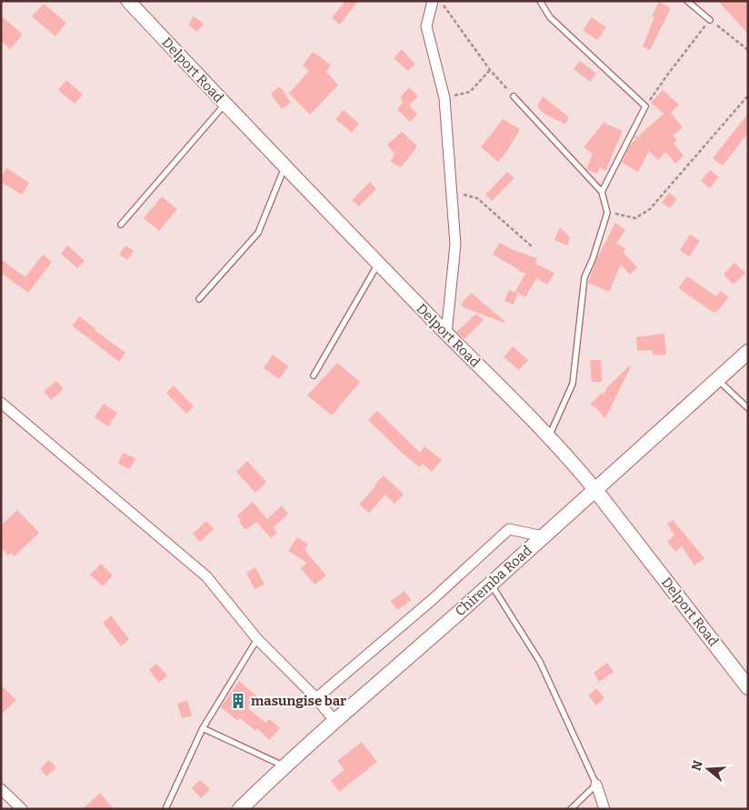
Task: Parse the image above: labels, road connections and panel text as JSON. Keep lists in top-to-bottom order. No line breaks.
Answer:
{"streets":{"main road":["Delport Road","Chiremba Road"]},"crossings":[["Delport Road","Chiremba Road"]],"places":{"building":["masungise bar"]},"north":"left"}
